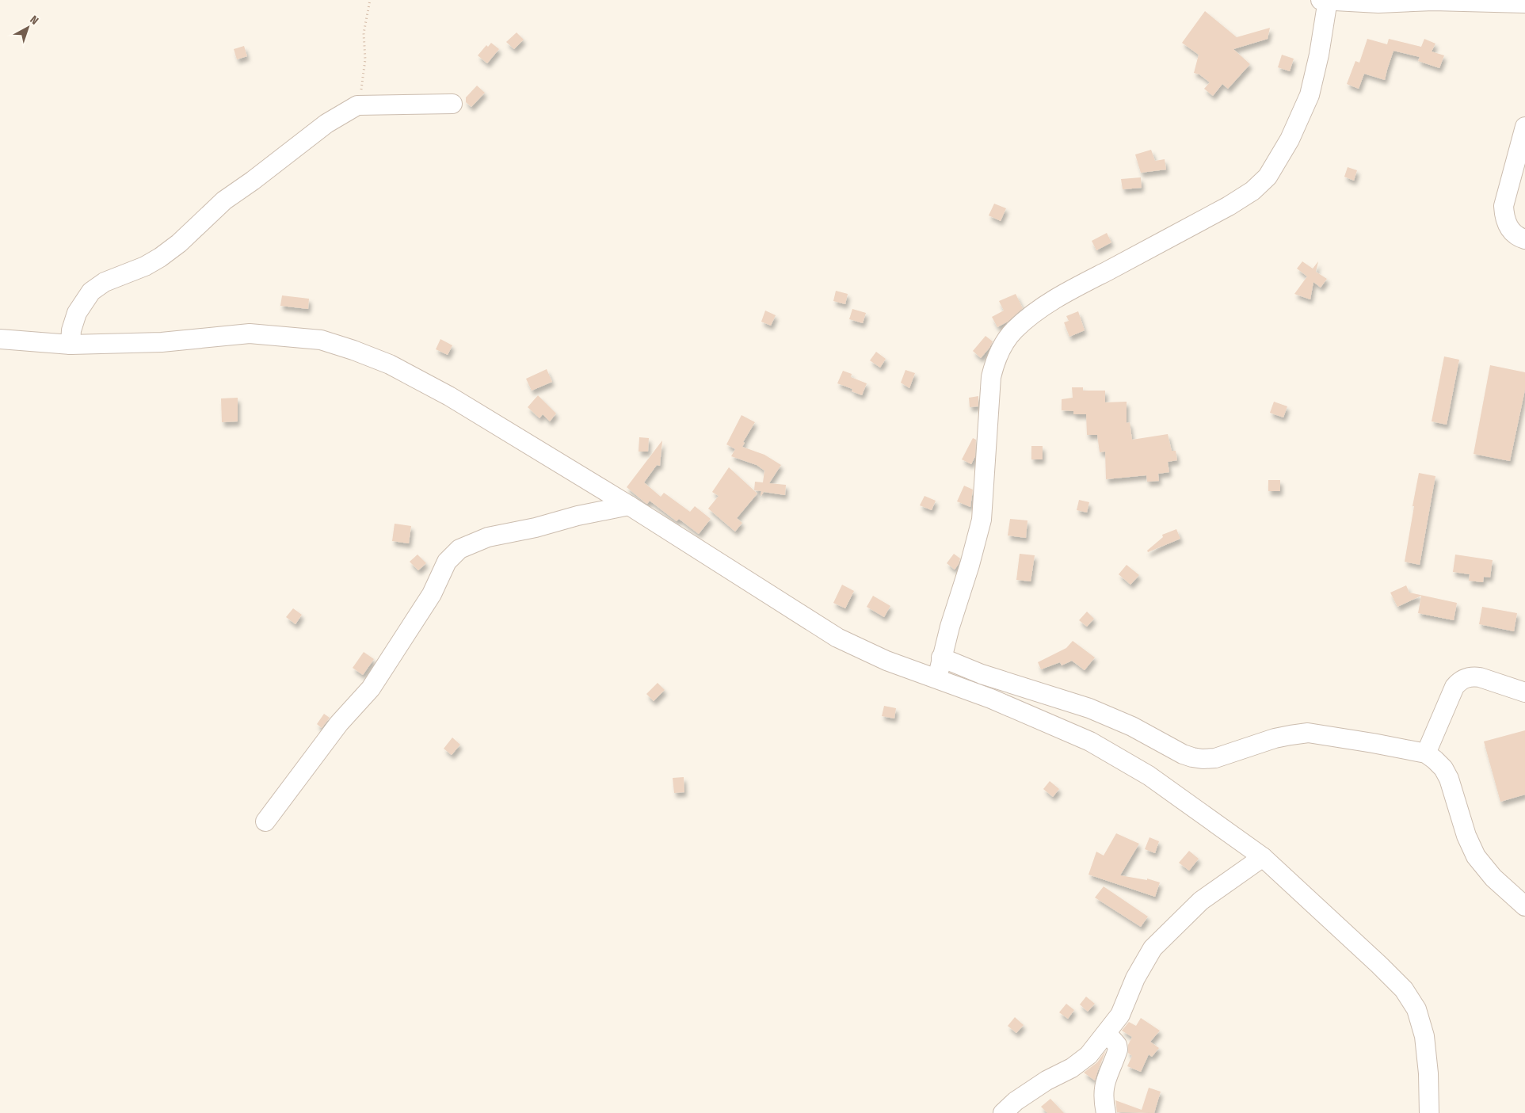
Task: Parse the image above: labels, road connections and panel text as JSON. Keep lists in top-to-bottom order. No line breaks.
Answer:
{"north":"top right"}
